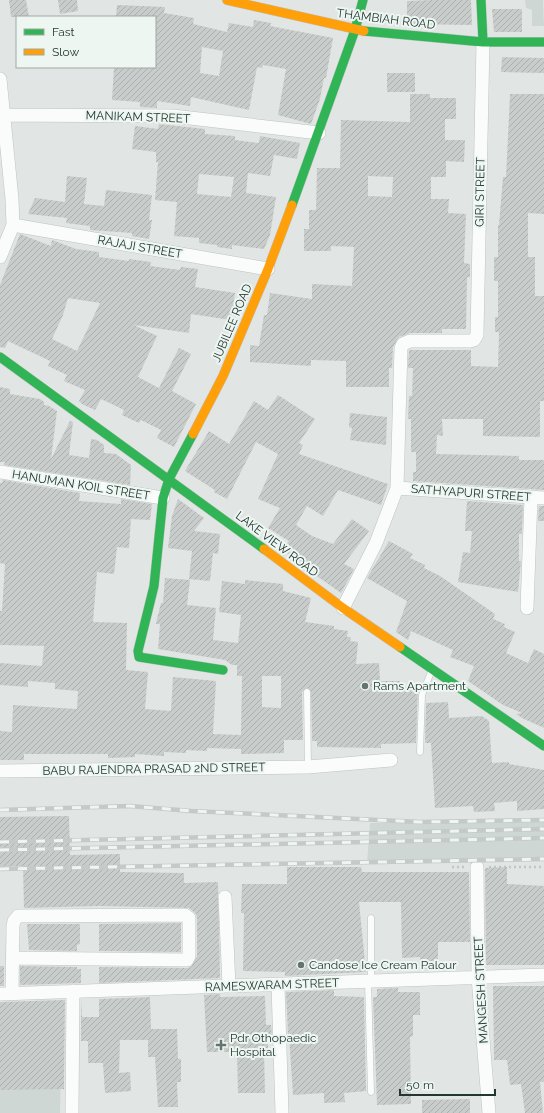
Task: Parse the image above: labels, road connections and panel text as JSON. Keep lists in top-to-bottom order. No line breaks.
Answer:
{"streets":{"street":["THAMBIAH ROAD","MANIKAM STREET","GIRI STREET","RAJAJI STREET","JUBILEE ROAD","HANUMAN KOIL STREET","SATHYAPURI STREET","LAKE VIEW ROAD","BABU RAJENDRA PRASAD 2ND STREET","RAMESWARAM STREET","MANGESH STREET"]},"crossings":[["THAMBIAH ROAD","GIRI STREET"],["THAMBIAH ROAD","JUBILEE ROAD"],["MANIKAM STREET","JUBILEE ROAD"],["GIRI STREET","SATHYAPURI STREET"],["RAJAJI STREET","JUBILEE ROAD"],["JUBILEE ROAD","HANUMAN KOIL STREET"],["JUBILEE ROAD","LAKE VIEW ROAD"],["RAMESWARAM STREET","MANGESH STREET"]],"places":{"other":["Rams Apartment","Candose Ice Cream Palour"],"health":["Pdr Othopaedic Hospital"]},"legend":["Fast","Slow"],"scale_bar":"50 m"}
